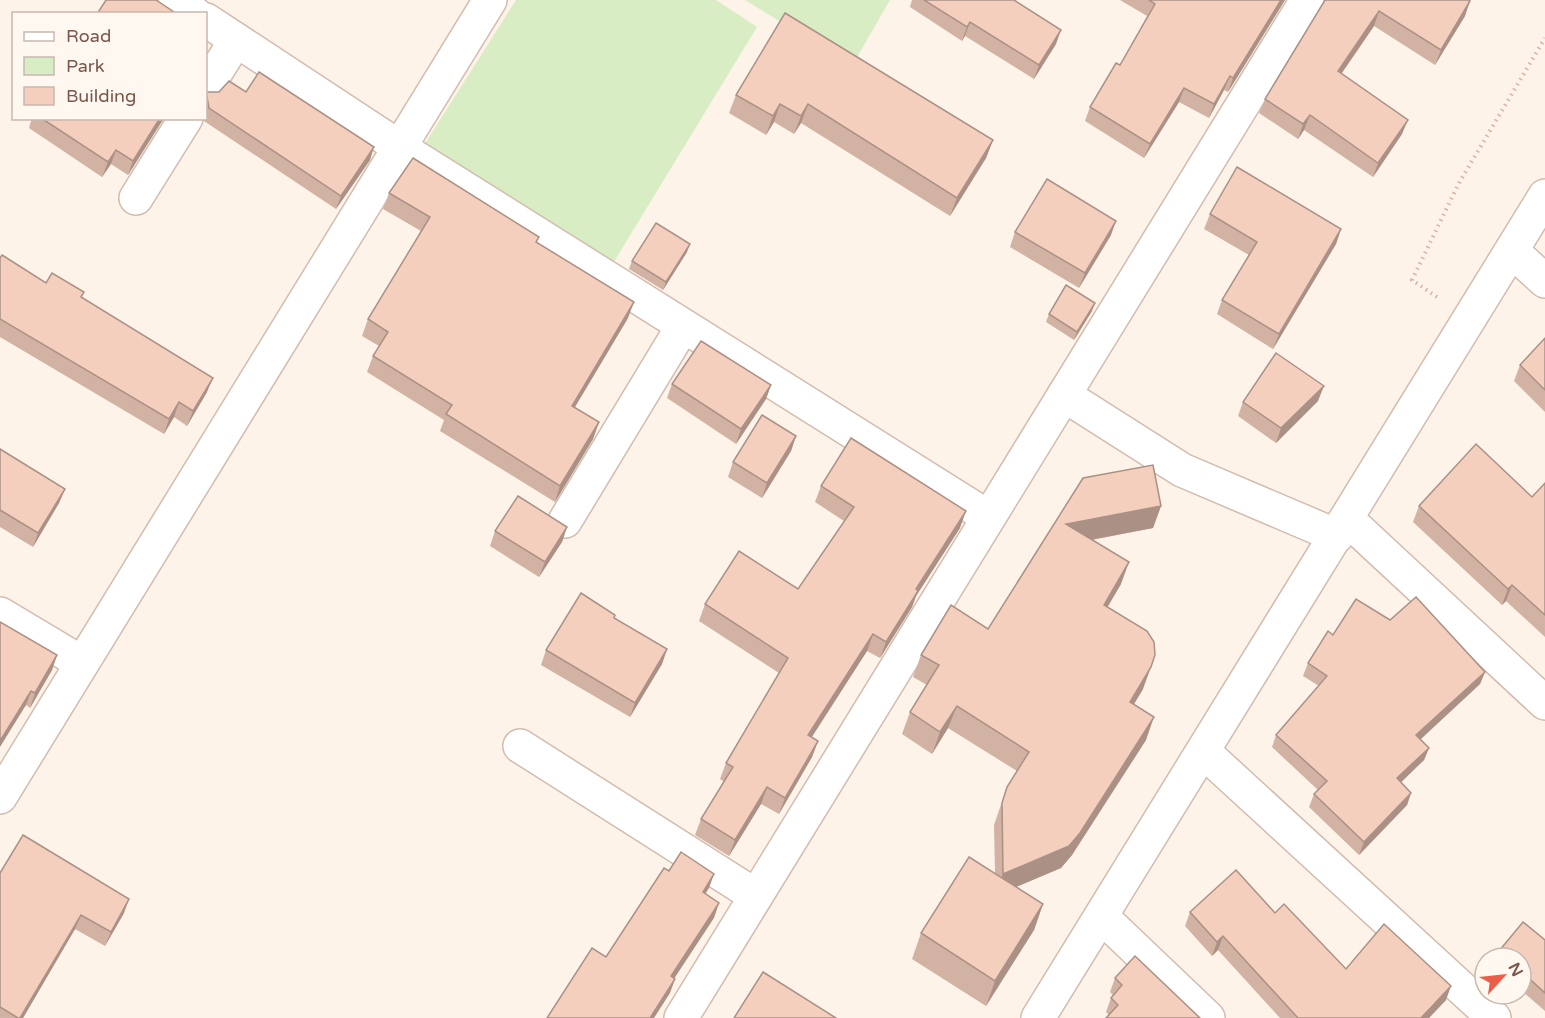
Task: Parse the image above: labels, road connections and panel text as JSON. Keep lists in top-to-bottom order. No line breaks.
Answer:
{"legend":["Road","Park","Building"],"north":"top right"}
